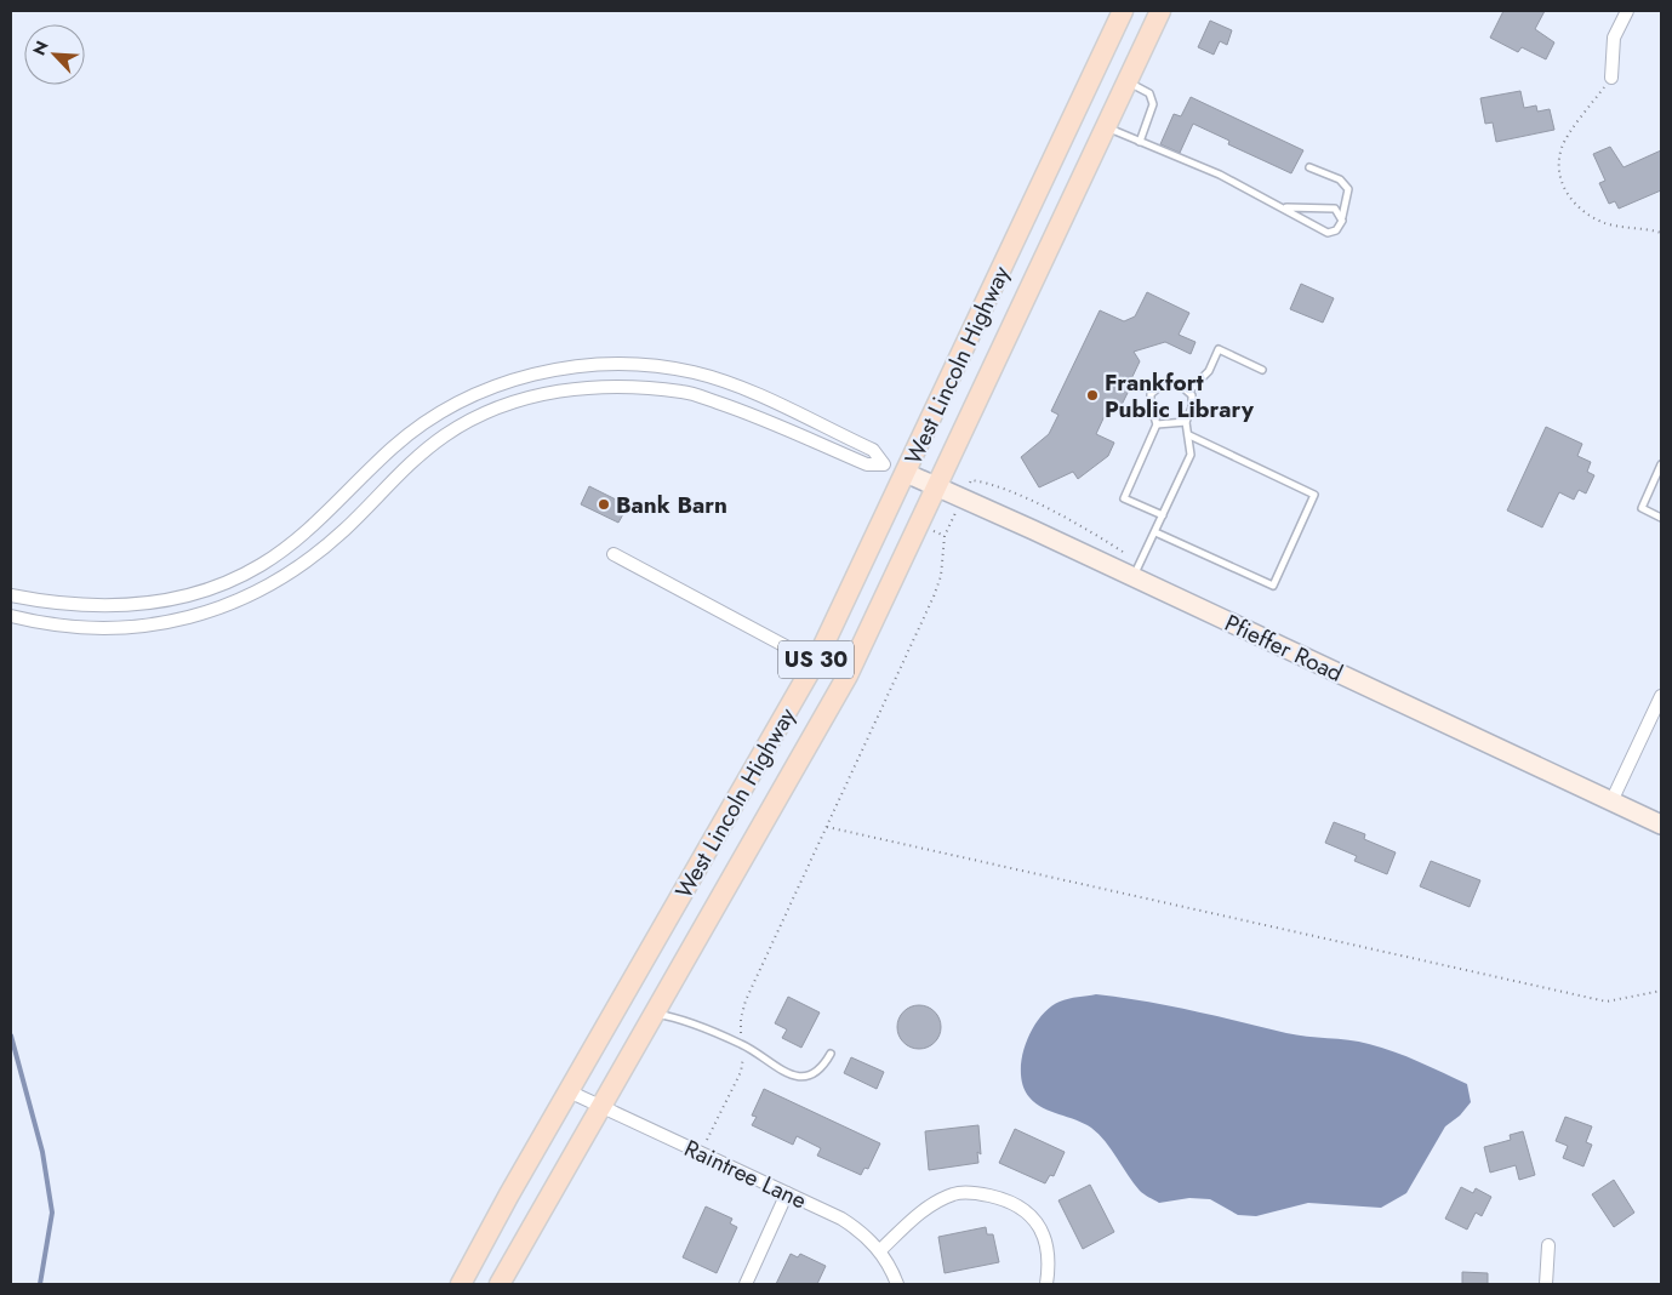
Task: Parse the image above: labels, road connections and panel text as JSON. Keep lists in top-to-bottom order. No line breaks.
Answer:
{"streets":{"main road":["West Lincoln Highway","US 30"],"street":["Pfieffer Road","Raintree Lane"]},"crossings":[["West Lincoln Highway","Pfieffer Road"],["West Lincoln Highway","Raintree Lane"]],"places":["Frankfort Public Library","Bank Barn"],"north":"top left"}
